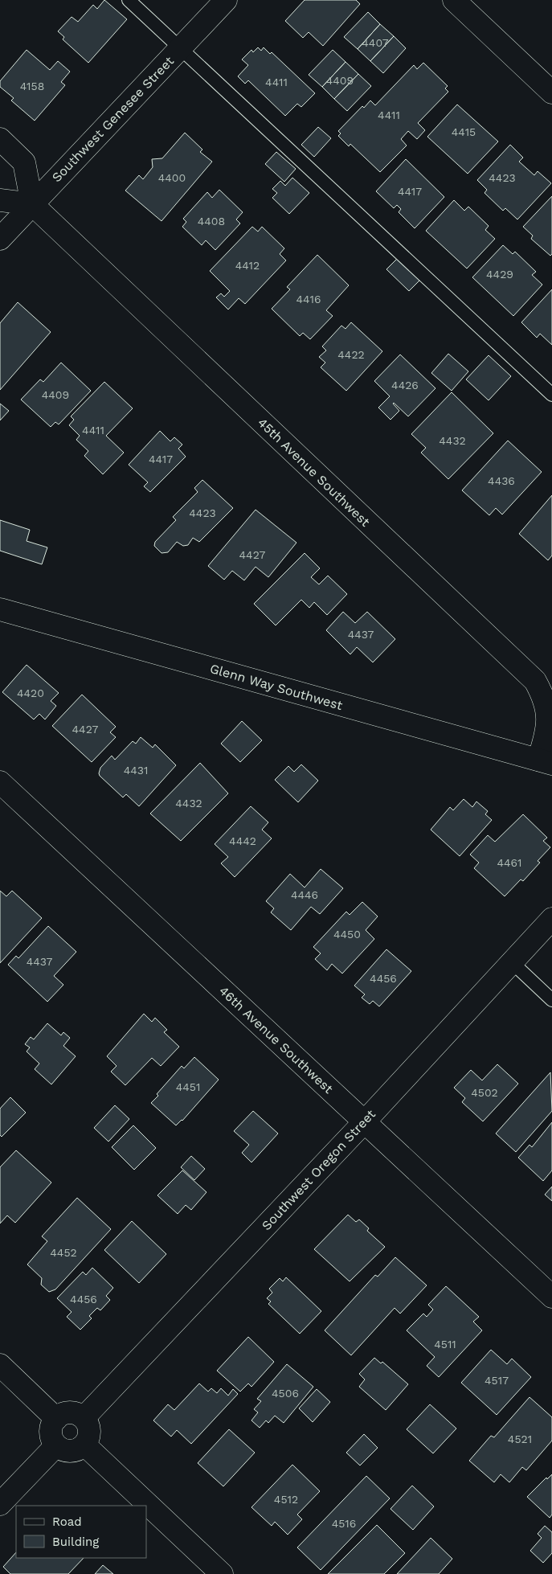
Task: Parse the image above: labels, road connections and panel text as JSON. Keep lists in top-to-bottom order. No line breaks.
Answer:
{"streets":{"street":["Southwest Genesee Street","45th Avenue Southwest","Glenn Way Southwest","46th Avenue Southwest","Southwest Oregon Street"]},"crossings":[["Southwest Genesee Street","45th Avenue Southwest"],["45th Avenue Southwest","Glenn Way Southwest"],["46th Avenue Southwest","Southwest Oregon Street"]],"house_numbers":["4407","4409","4411","4158","4411","4415","4400","4423","4417","4408","4412","4429","4416","4422","4426","4409","4411","4432","4417","4436","4423","4427","4437","4420","4427","4431","4432","4442","4461","4446","4450","4437","4456","4451","4502","4452","4456","4511","4517","4506","4521","4512","4516"],"legend":["Road","Building"]}
